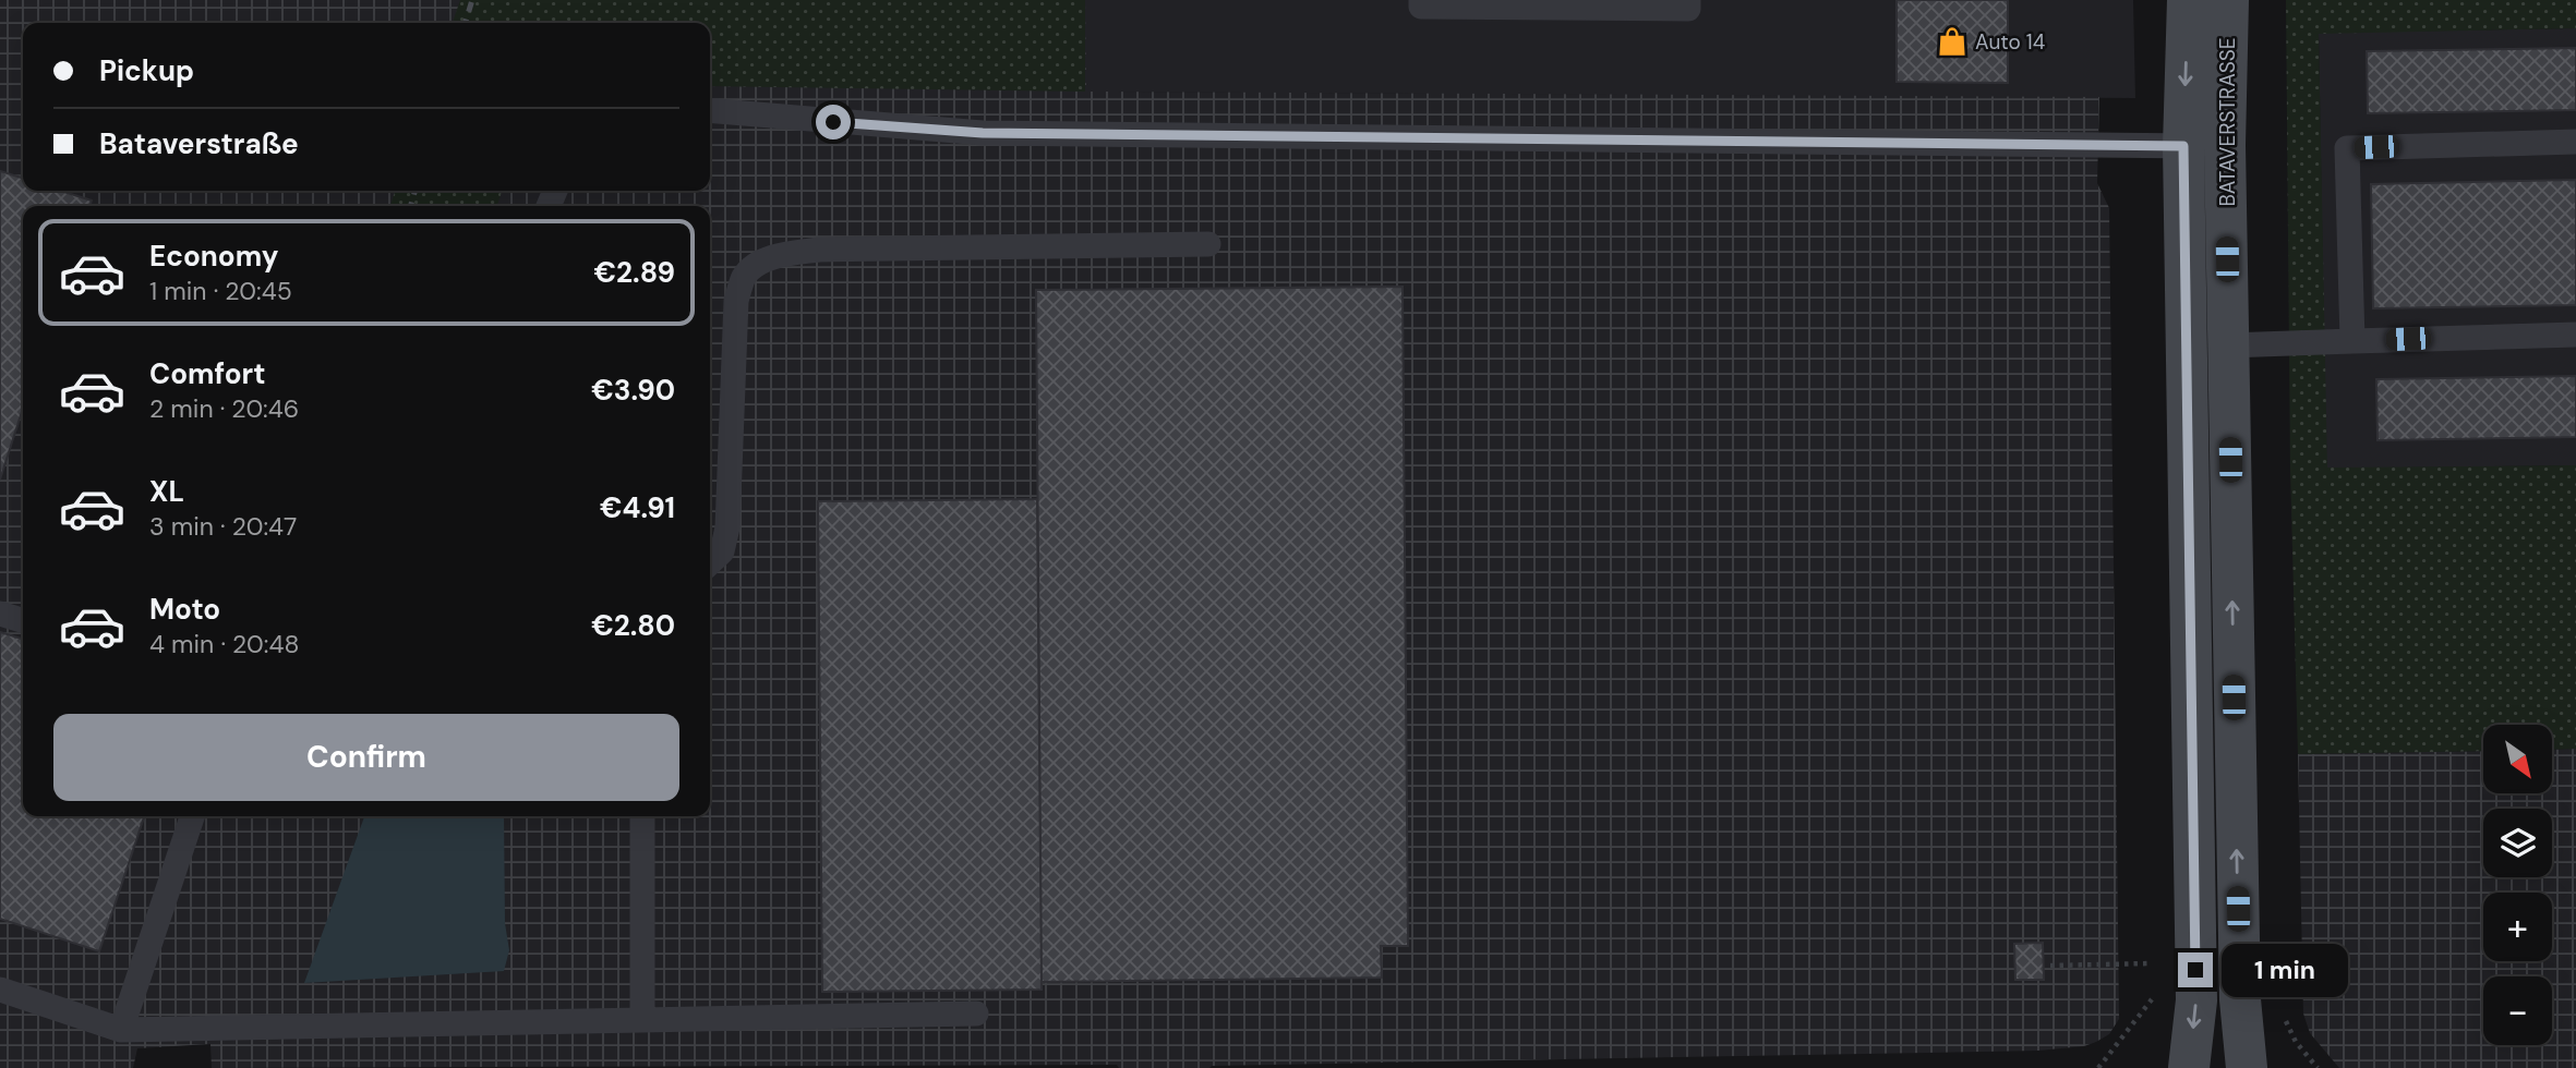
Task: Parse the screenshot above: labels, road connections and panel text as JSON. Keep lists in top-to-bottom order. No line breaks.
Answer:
{"streets":{"street":["BATAVERSTRASSE"]},"places":{"shop":["Auto 14"]},"north":"bottom right","page":{"banner":["Pickup","Bataverstraße"],"list":[{"name":"Economy","note":"1 min · 20:45","value":"€2.89"},{"name":"Comfort","note":"2 min · 20:46","value":"€3.90"},{"name":"XL","note":"3 min · 20:47","value":"€4.91"},{"name":"Moto","note":"4 min · 20:48","value":"€2.80"}],"buttons":"Confirm","map_buttons":["+","−"],"bubble":"1 min"}}
